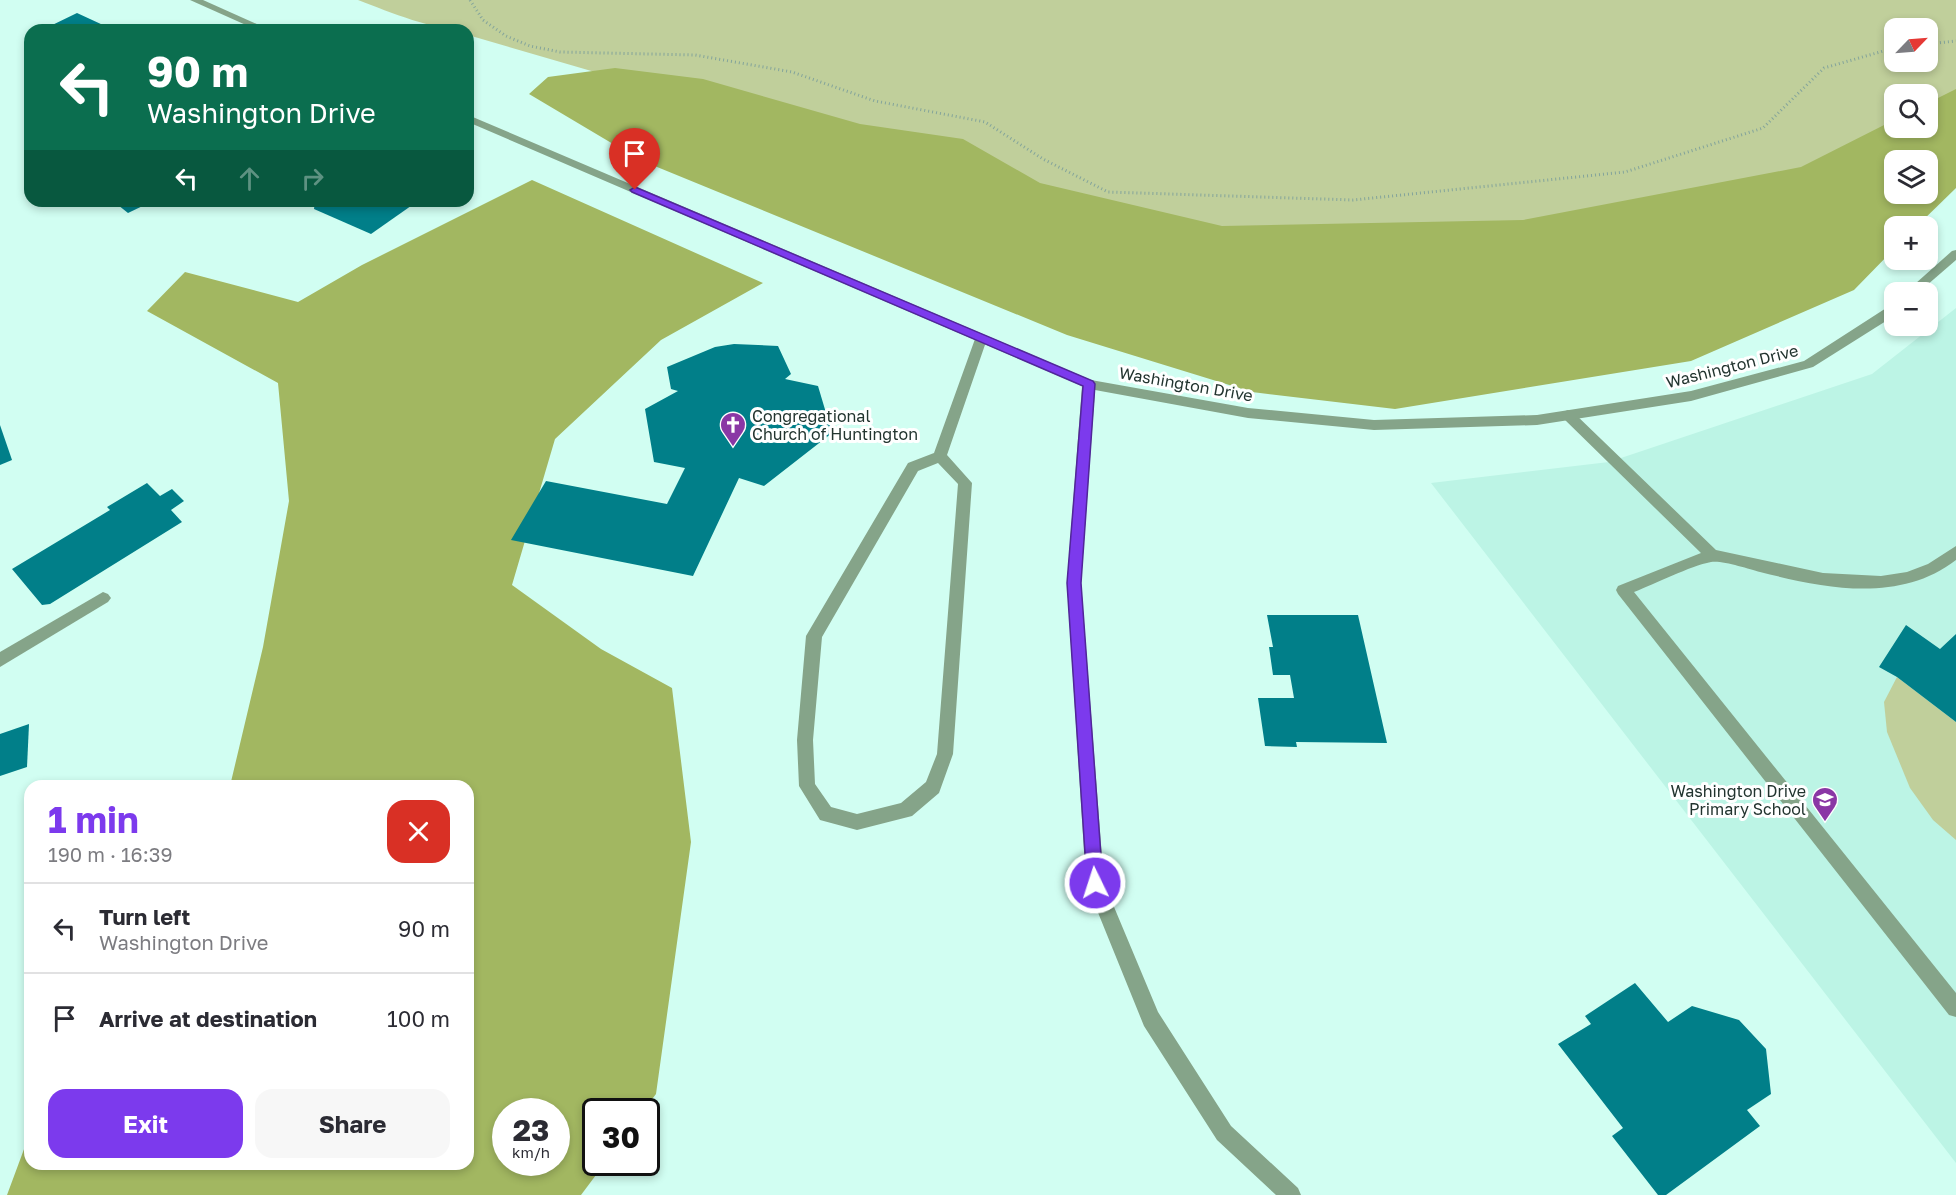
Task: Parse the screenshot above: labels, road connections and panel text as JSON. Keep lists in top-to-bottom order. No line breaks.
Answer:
{"streets":{"street":["Washington Drive"]},"places":{"church":["Congregational Church of Huntington"],"school or university":["Washington Drive Primary School"]},"north":"top right","page":{"map_buttons":["+","−"],"turn":["90 m","Washington Drive"],"heading":["1 min","190 m · 16:39"],"list":[{"name":"Turn left","note":"Washington Drive","value":"90 m"},{"name":"Arrive at destination","value":"100 m"}],"buttons":["Exit","Share"],"speed":"23 km/h","limit":"30"}}
